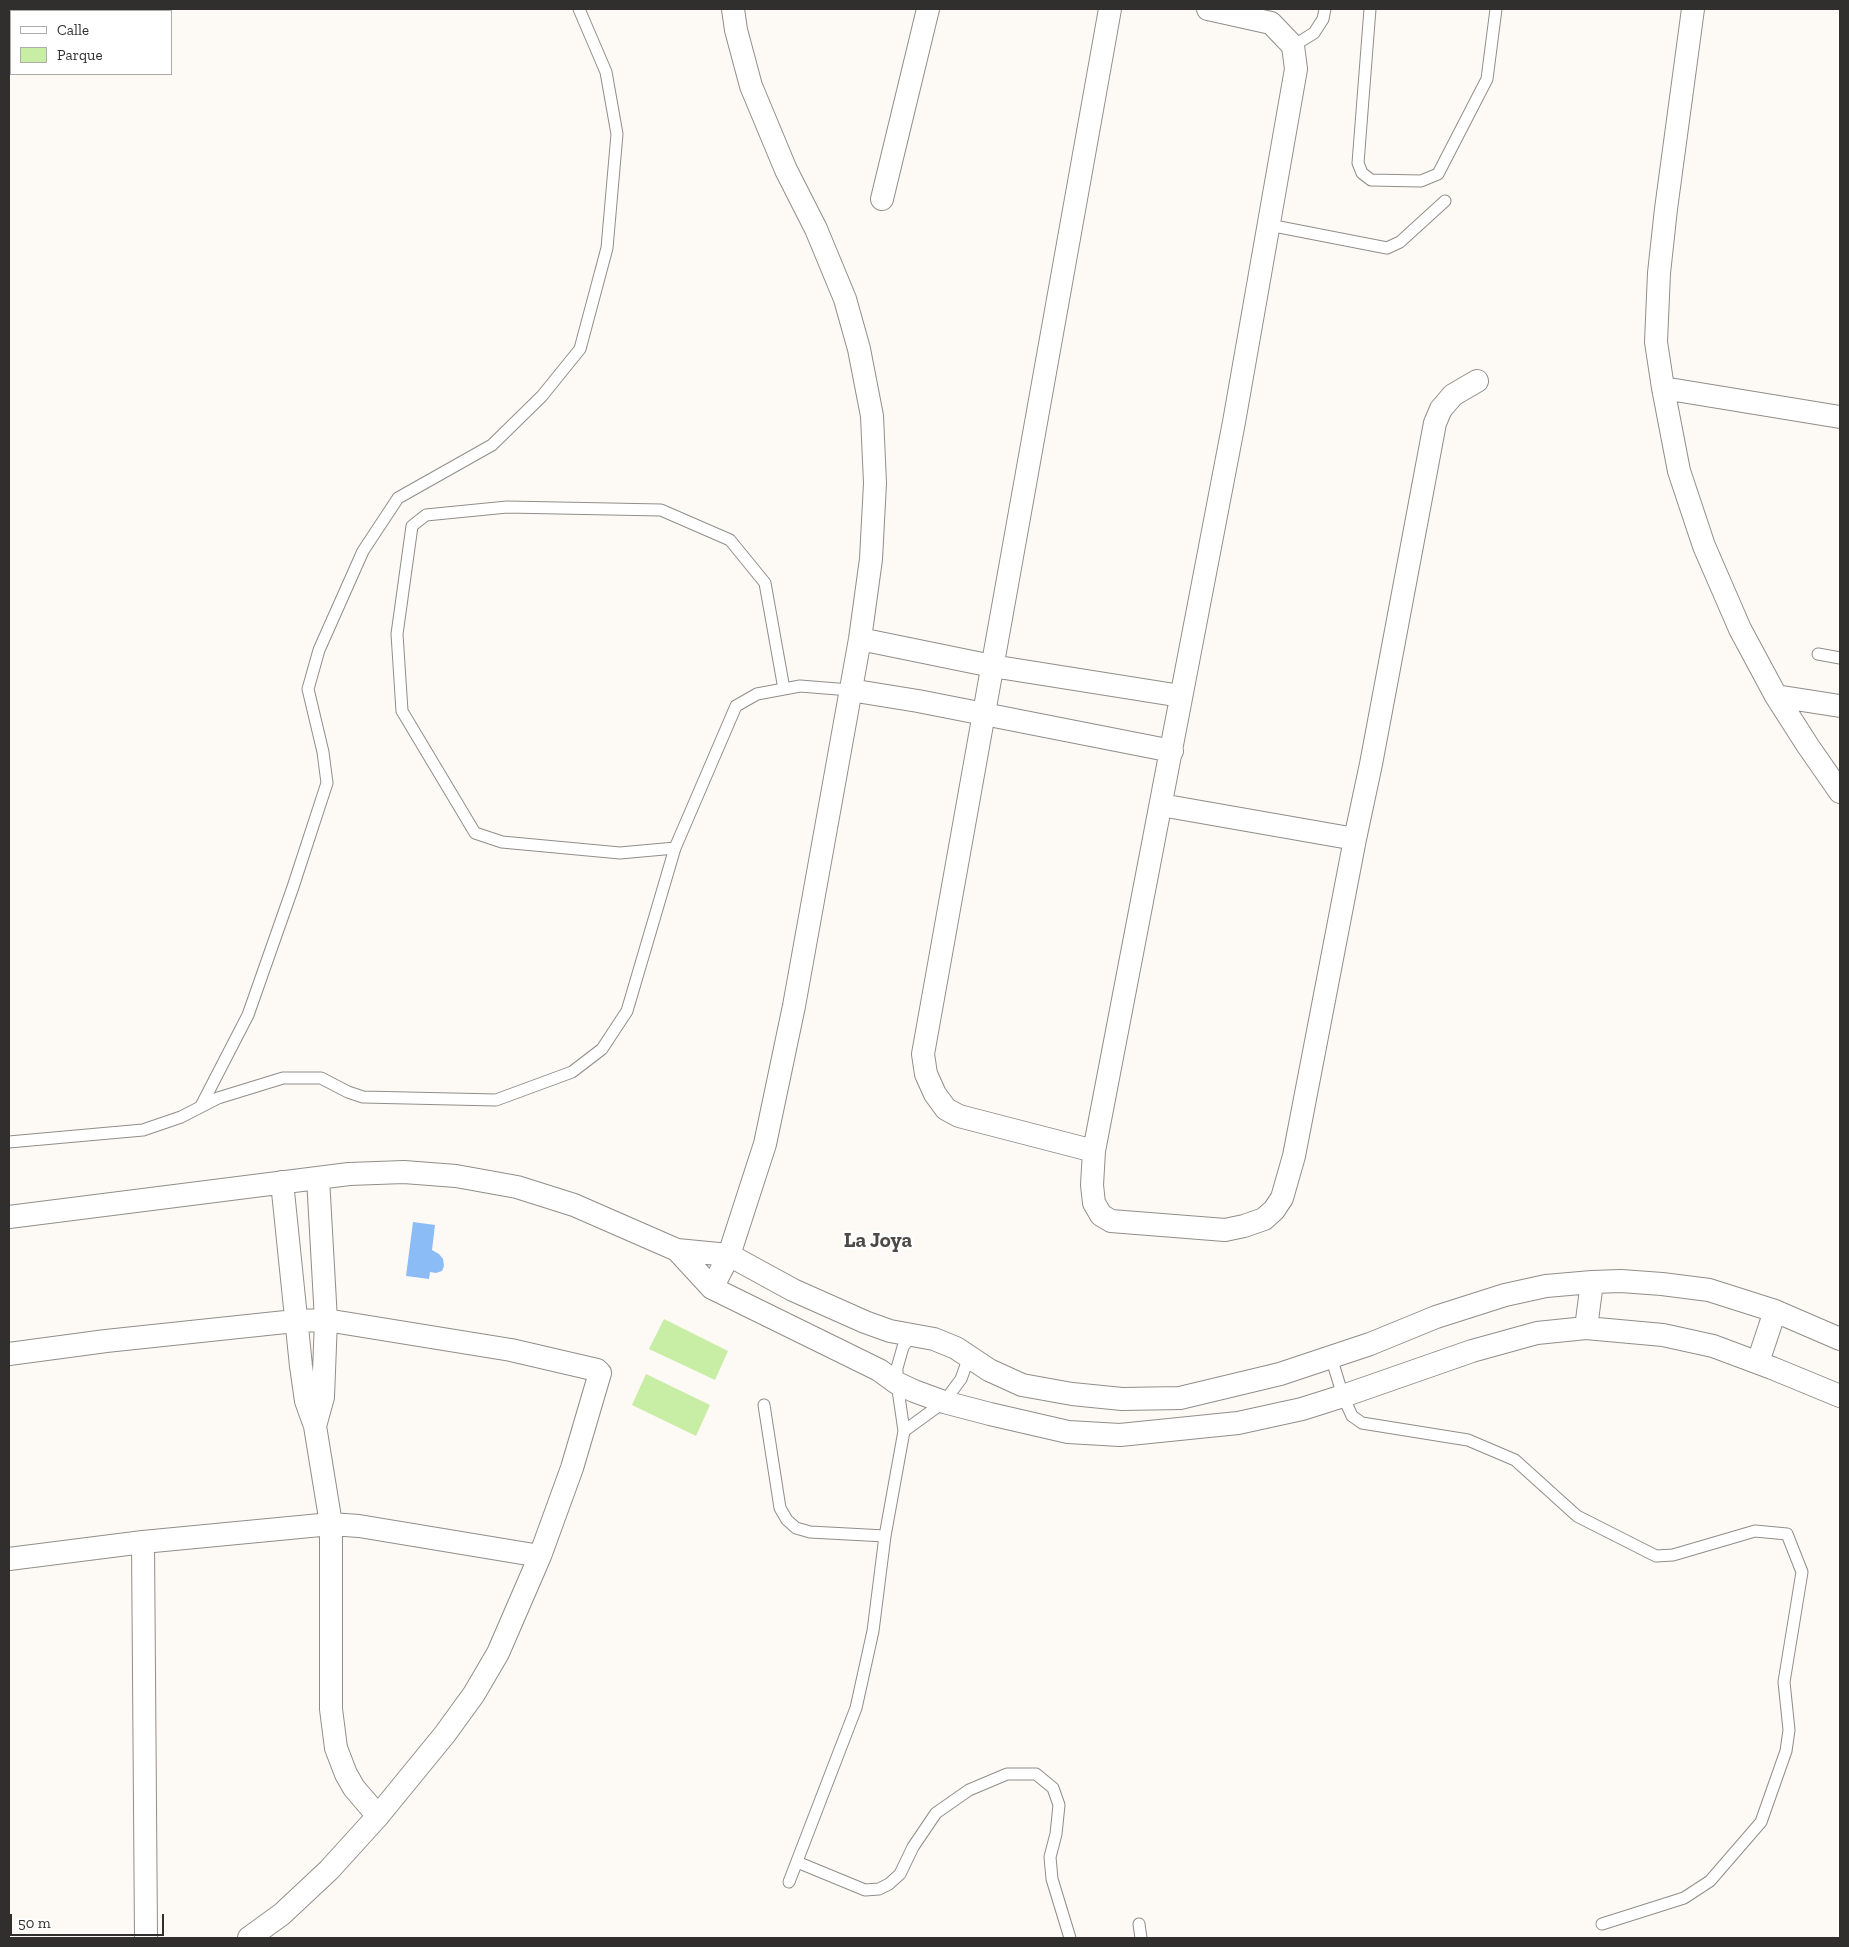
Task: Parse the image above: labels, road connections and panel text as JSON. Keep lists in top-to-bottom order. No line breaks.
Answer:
{"districts":["La Joya"],"legend":["Calle","Parque"],"scale_bar":"50 m"}
